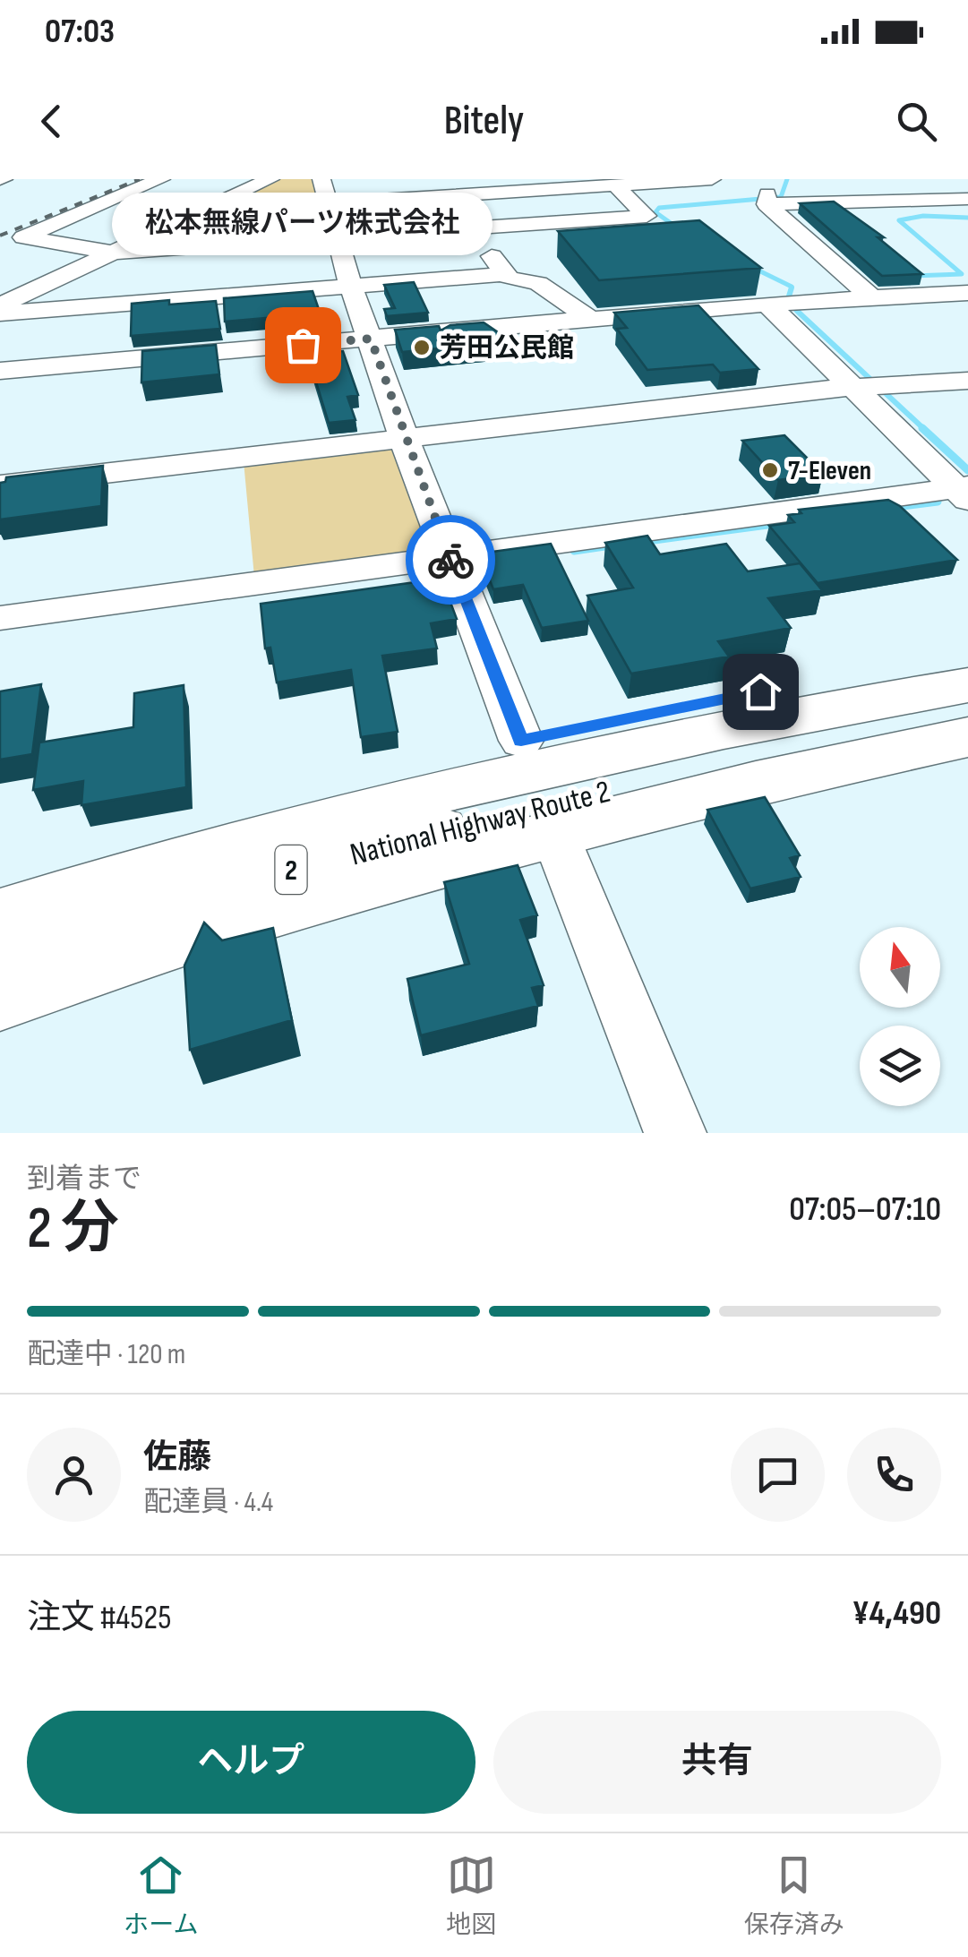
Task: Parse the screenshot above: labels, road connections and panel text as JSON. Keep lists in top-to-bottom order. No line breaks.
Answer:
{"streets":{"highway":["National Highway Route 2","2"]},"places":["松本無線パーツ株式会社","芳田公民館","7-Eleven"],"north":"top","page":{"status":"07:03","header":"Bitely","bubble":"松本無線パーツ株式会社","heading":["2 分","到着まで","07:05–07:10"],"panel":["佐藤","配達員 · 4.4","注文 #4525","¥4,490"],"bar":"配達中 · 120 m","buttons":["ヘルプ","共有"],"tabs":["ホーム","地図","保存済み"]}}
